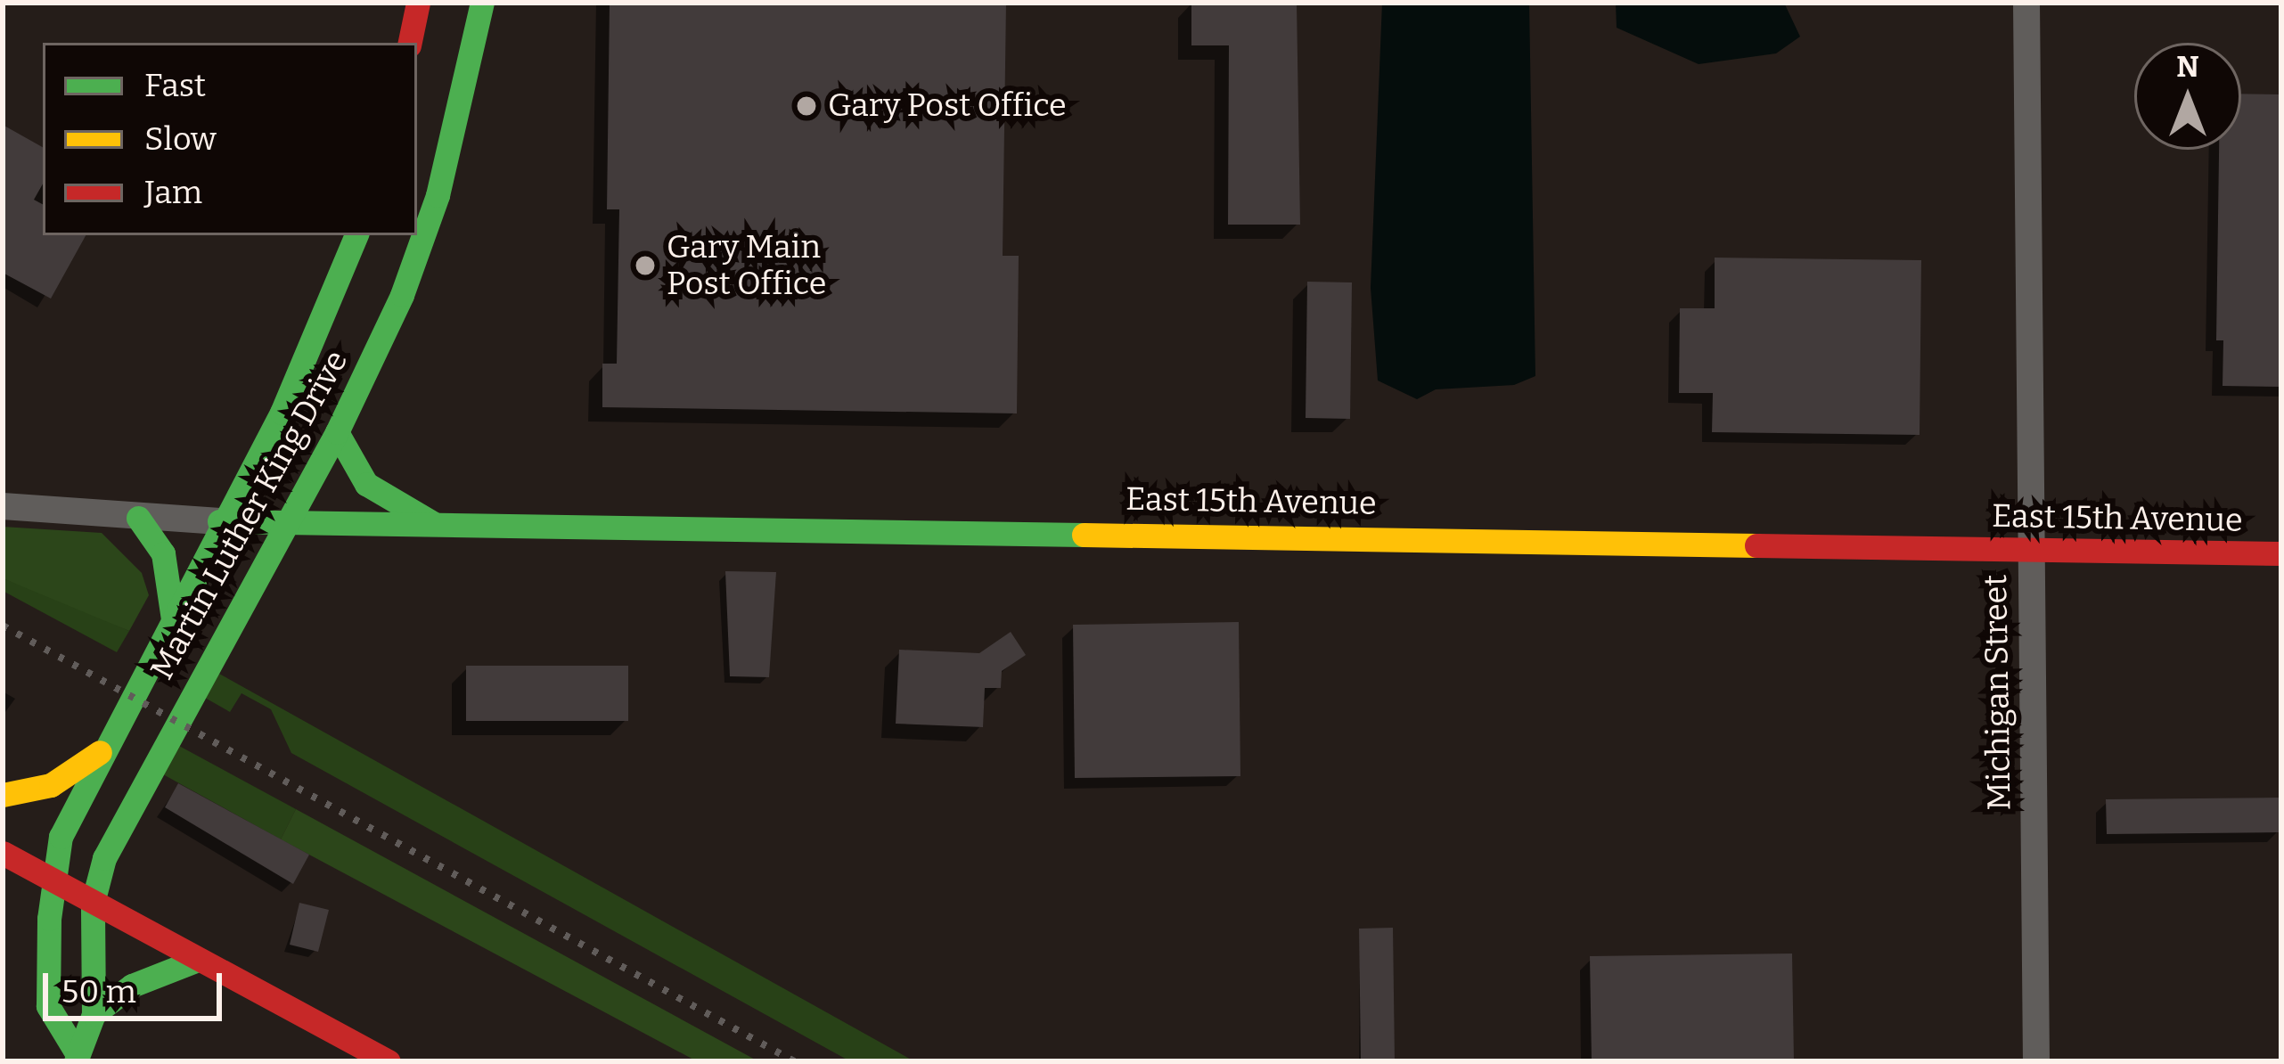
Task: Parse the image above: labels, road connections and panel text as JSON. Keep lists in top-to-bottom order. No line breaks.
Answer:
{"streets":{"main road":["East 15th Avenue","Martin Luther King Drive"],"street":["Michigan Street"]},"crossings":[["East 15th Avenue","Martin Luther King Drive"],["East 15th Avenue","Michigan Street"]],"places":["Gary Post Office","Gary Main Post Office"],"legend":["Fast","Slow","Jam"],"scale_bar":"50 m","north":"top"}
